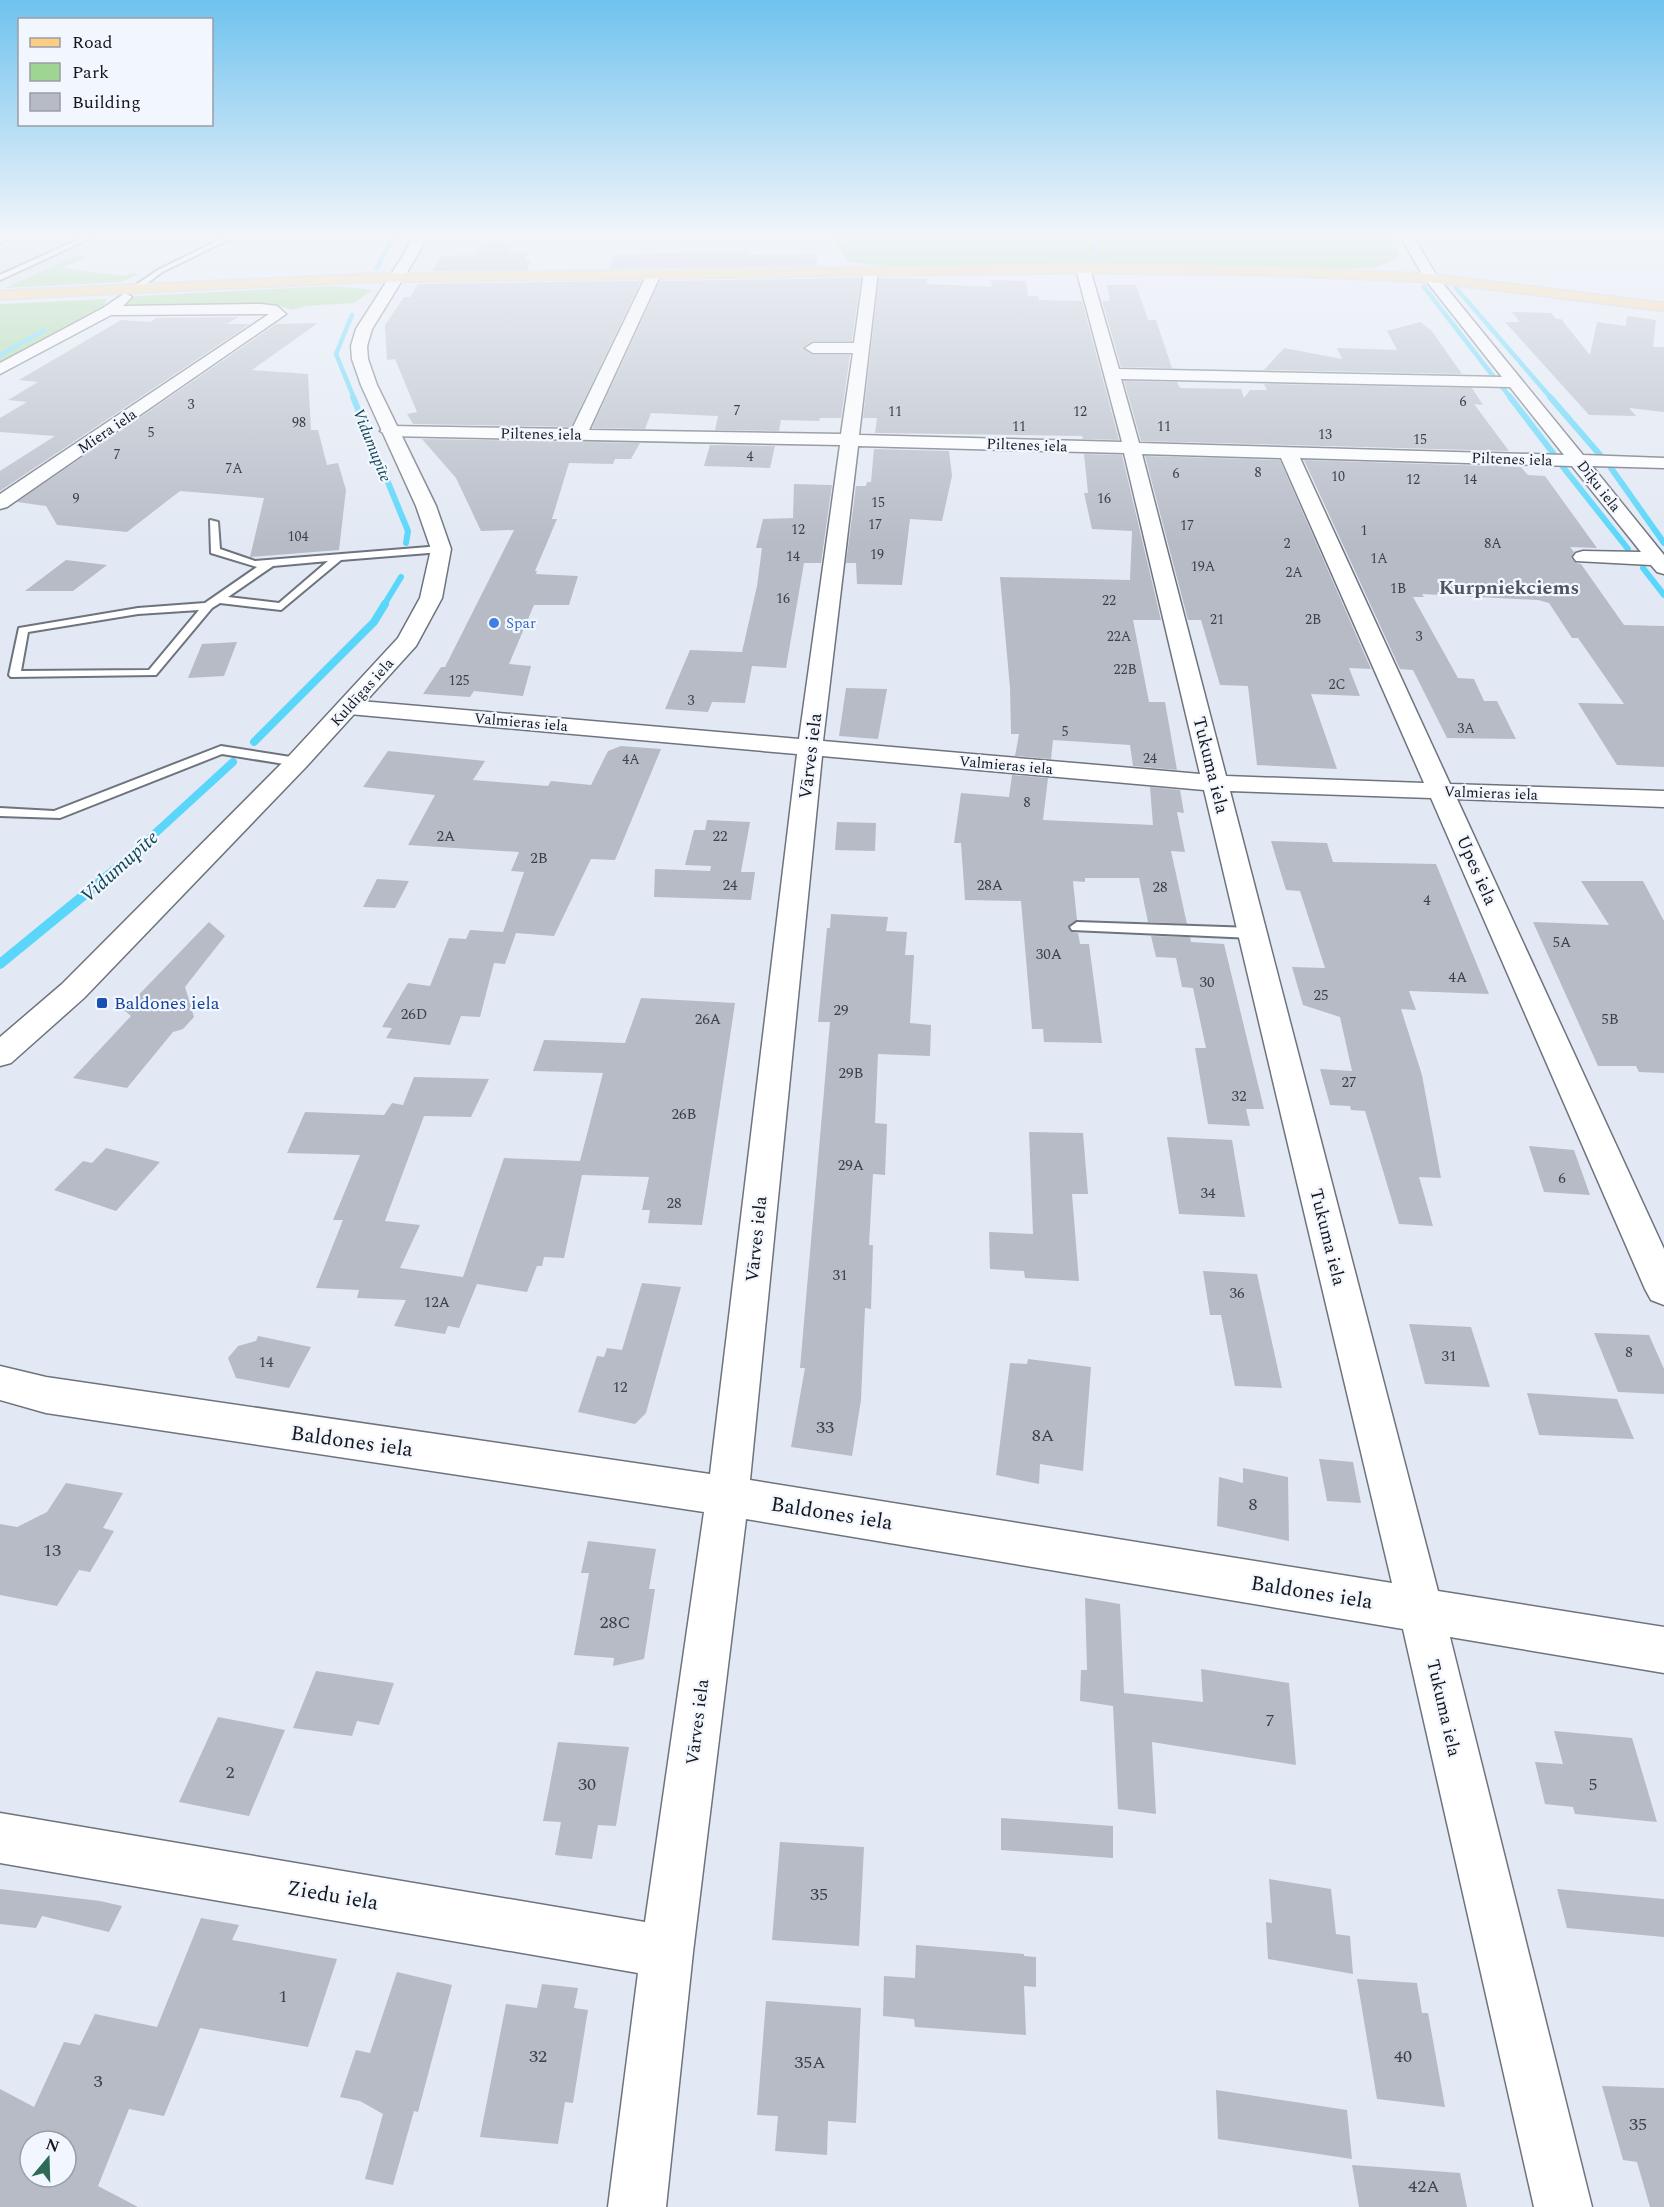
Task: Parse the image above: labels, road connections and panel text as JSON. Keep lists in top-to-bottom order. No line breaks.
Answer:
{"streets":{"street":["Miera iela","Piltenes iela","Dīķu iela","Kuldīgas iela","Valmieras iela","Vārves iela","Tukuma iela","Upes iela","Baldones iela","Ziedu iela"]},"crossings":[["Piltenes iela","Dīķu iela"],["Piltenes iela","Vārves iela"],["Piltenes iela","Tukuma iela"],["Piltenes iela","Upes iela"],["Kuldīgas iela","Valmieras iela"],["Valmieras iela","Vārves iela"],["Valmieras iela","Tukuma iela"],["Valmieras iela","Upes iela"],["Vārves iela","Baldones iela"],["Vārves iela","Ziedu iela"],["Tukuma iela","Baldones iela"]],"districts":["Kurpniekciems"],"water":["Vidumupīte"],"places":{"other":["Spar"],"transit":["Baldones iela"]},"house_numbers":["6","3","7","11","12","98","11","11","5","13","15","7","4","7A","8","6","10","12","14","9","16","15","17","17","12","1","104","2","8A","19","14","1A","19A","2A","1B","16","22","21","2B","22A","3","22B","125","2C","3","3A","5","24","4A","8","2A","22","2B","24","28A","28","4","5A","30A","4A","30","25","29","26D","26A","5B","29B","27","32","26B","29A","6","34","28","31","36","12A","8","31","14","12","33","8A","8","13","28C","7","2","30","5","35","1","32","40","35A","3","35","42A"],"legend":["Road","Park","Building"],"north":"top"}
